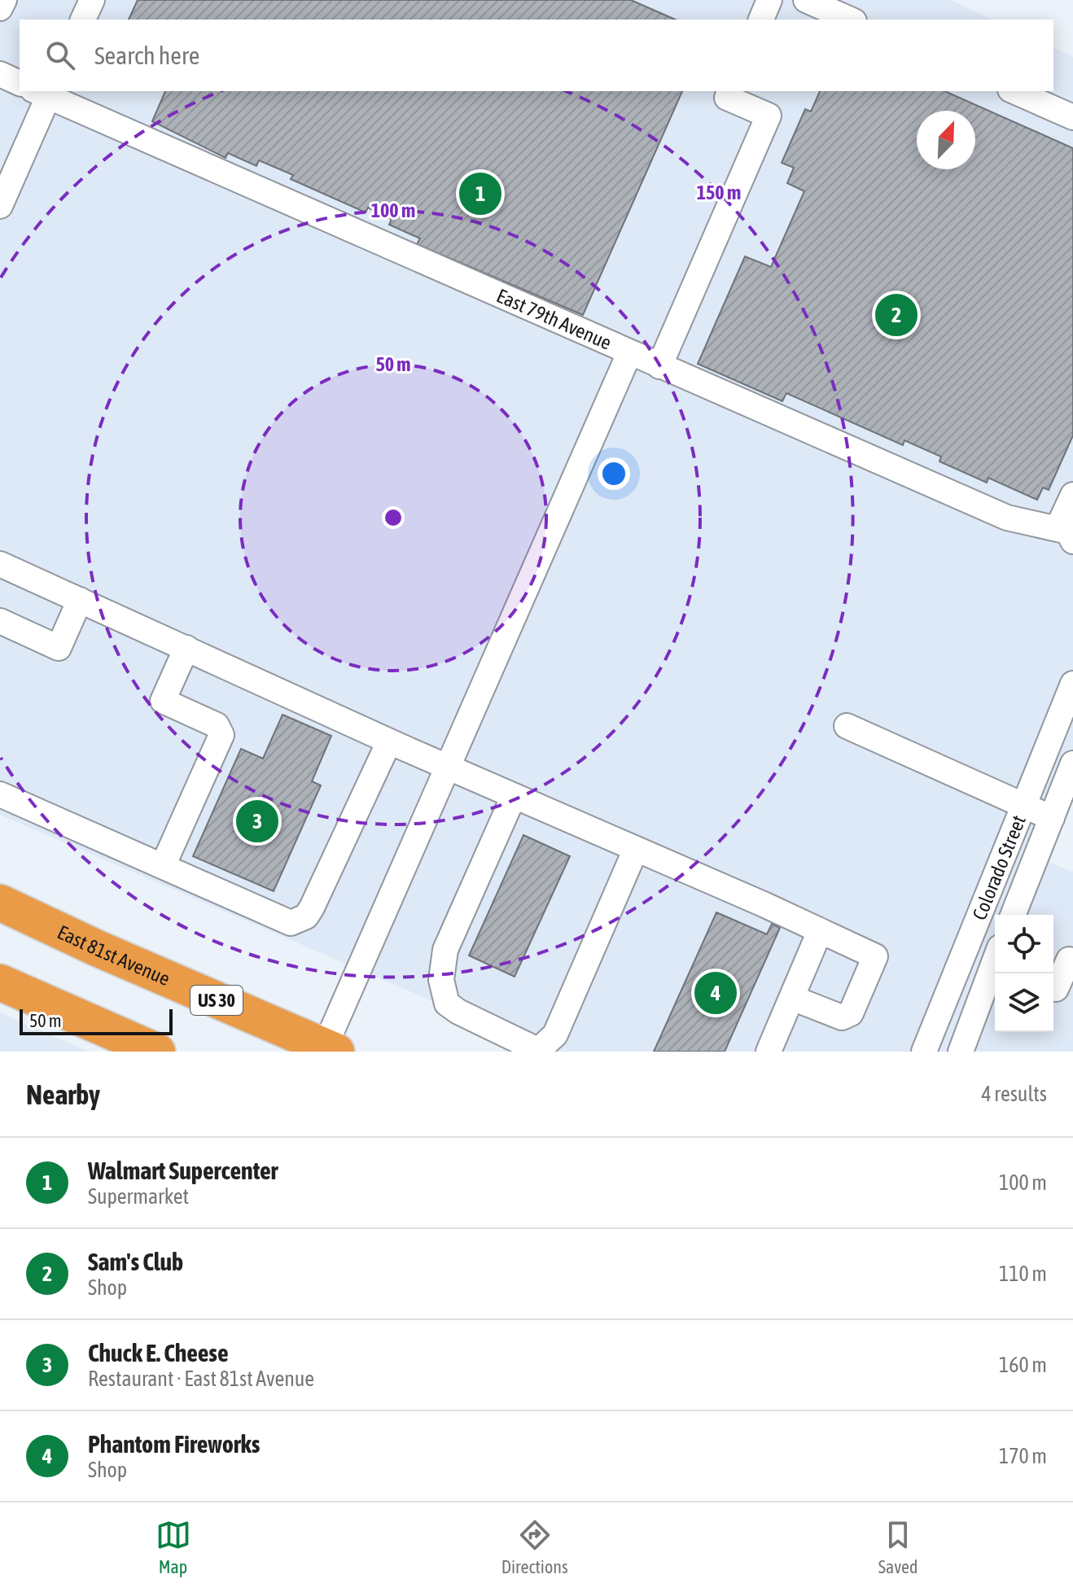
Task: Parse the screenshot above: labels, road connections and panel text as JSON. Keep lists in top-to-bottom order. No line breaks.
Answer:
{"streets":{"highway":["East 81st Avenue","US 30"],"street":["East 79th Avenue","Colorado Street"]},"scale_bar":"50 m","north":"top right","page":{"search":"Search here","pins":["1","2","3","4"],"scale":"50 m","heading":["Nearby","4 results"],"list":[{"mark":"1","name":"Walmart Supercenter","note":"Supermarket","value":"100 m"},{"mark":"2","name":"Sam's Club","note":"Shop","value":"110 m"},{"mark":"3","name":"Chuck E. Cheese","note":"Restaurant · East 81st Avenue","value":"160 m"},{"mark":"4","name":"Phantom Fireworks","note":"Shop","value":"170 m"}],"nav":["Map","Directions","Saved"]},"rings":["150 m","100 m","50 m"]}
